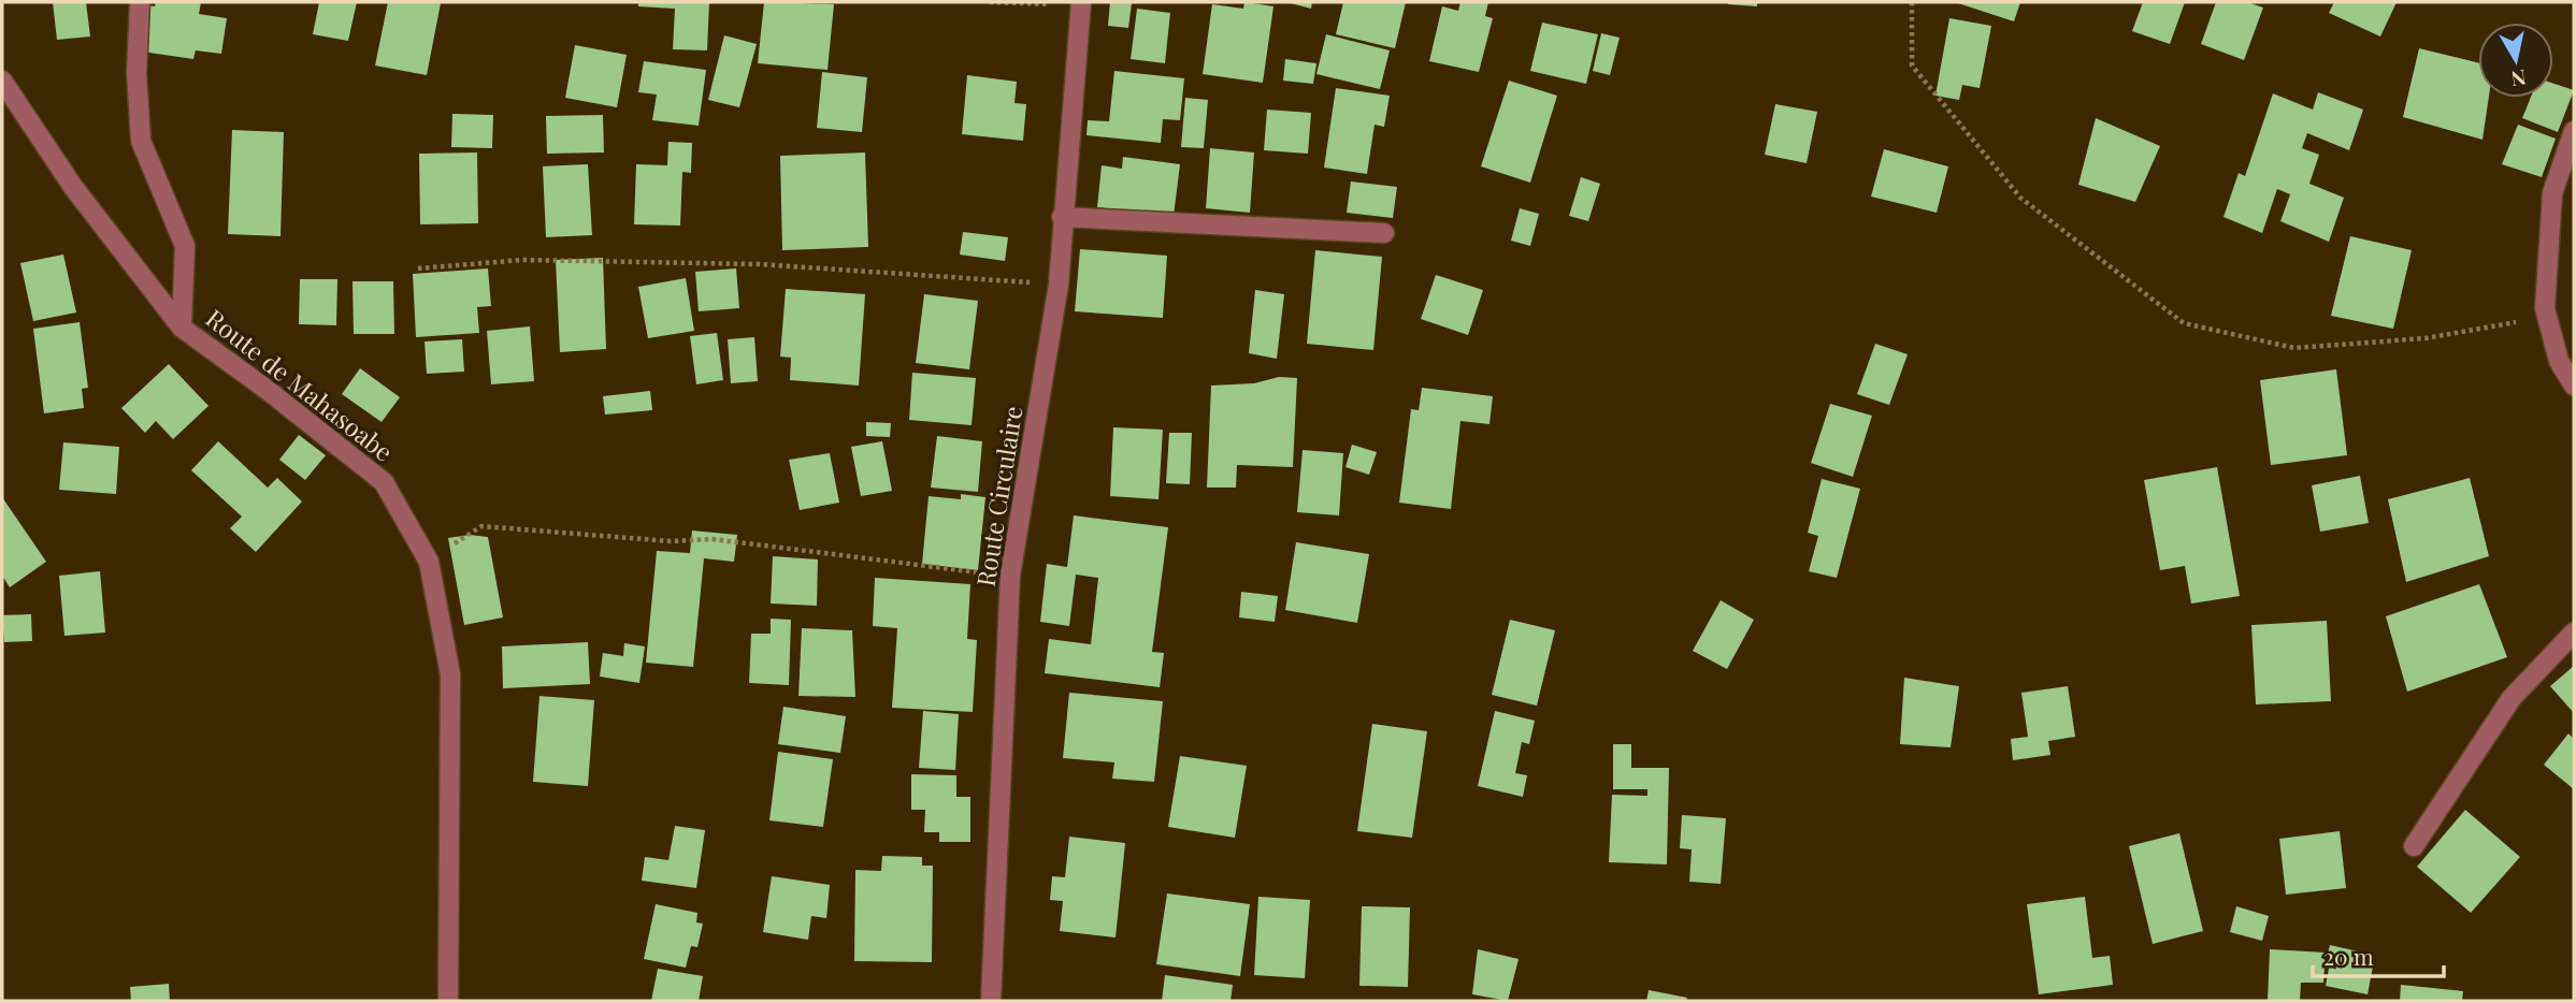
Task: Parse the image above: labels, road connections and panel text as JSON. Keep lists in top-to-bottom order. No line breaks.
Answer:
{"streets":{"street":["Route de Mahasoabe","Route Circulaire"]},"scale_bar":"20 m","north":"bottom"}
